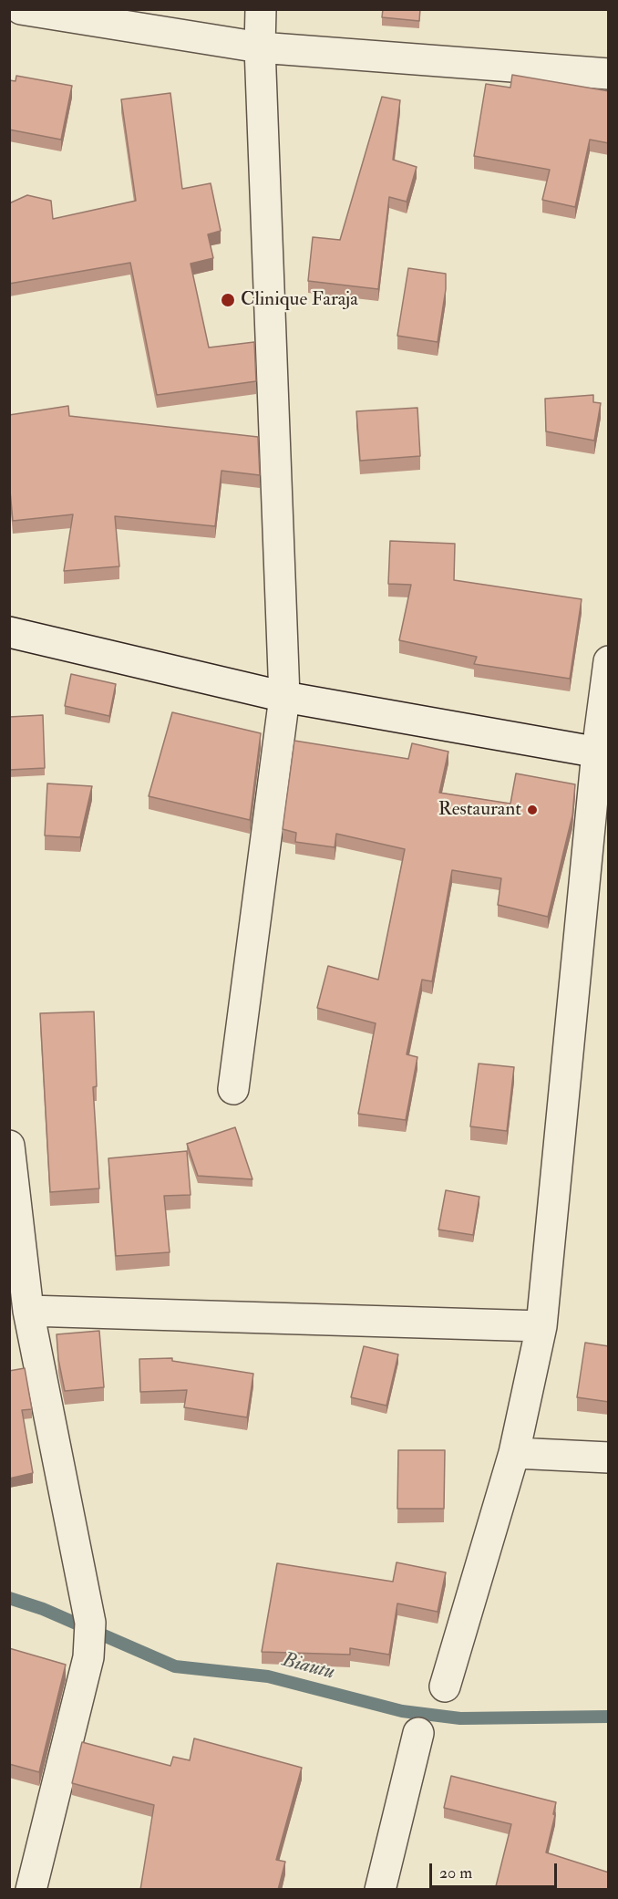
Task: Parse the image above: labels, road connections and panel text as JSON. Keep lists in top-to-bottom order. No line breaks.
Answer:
{"water":["Biautu"],"places":["Clinique Faraja","Restaurant"],"scale_bar":"20 m"}
